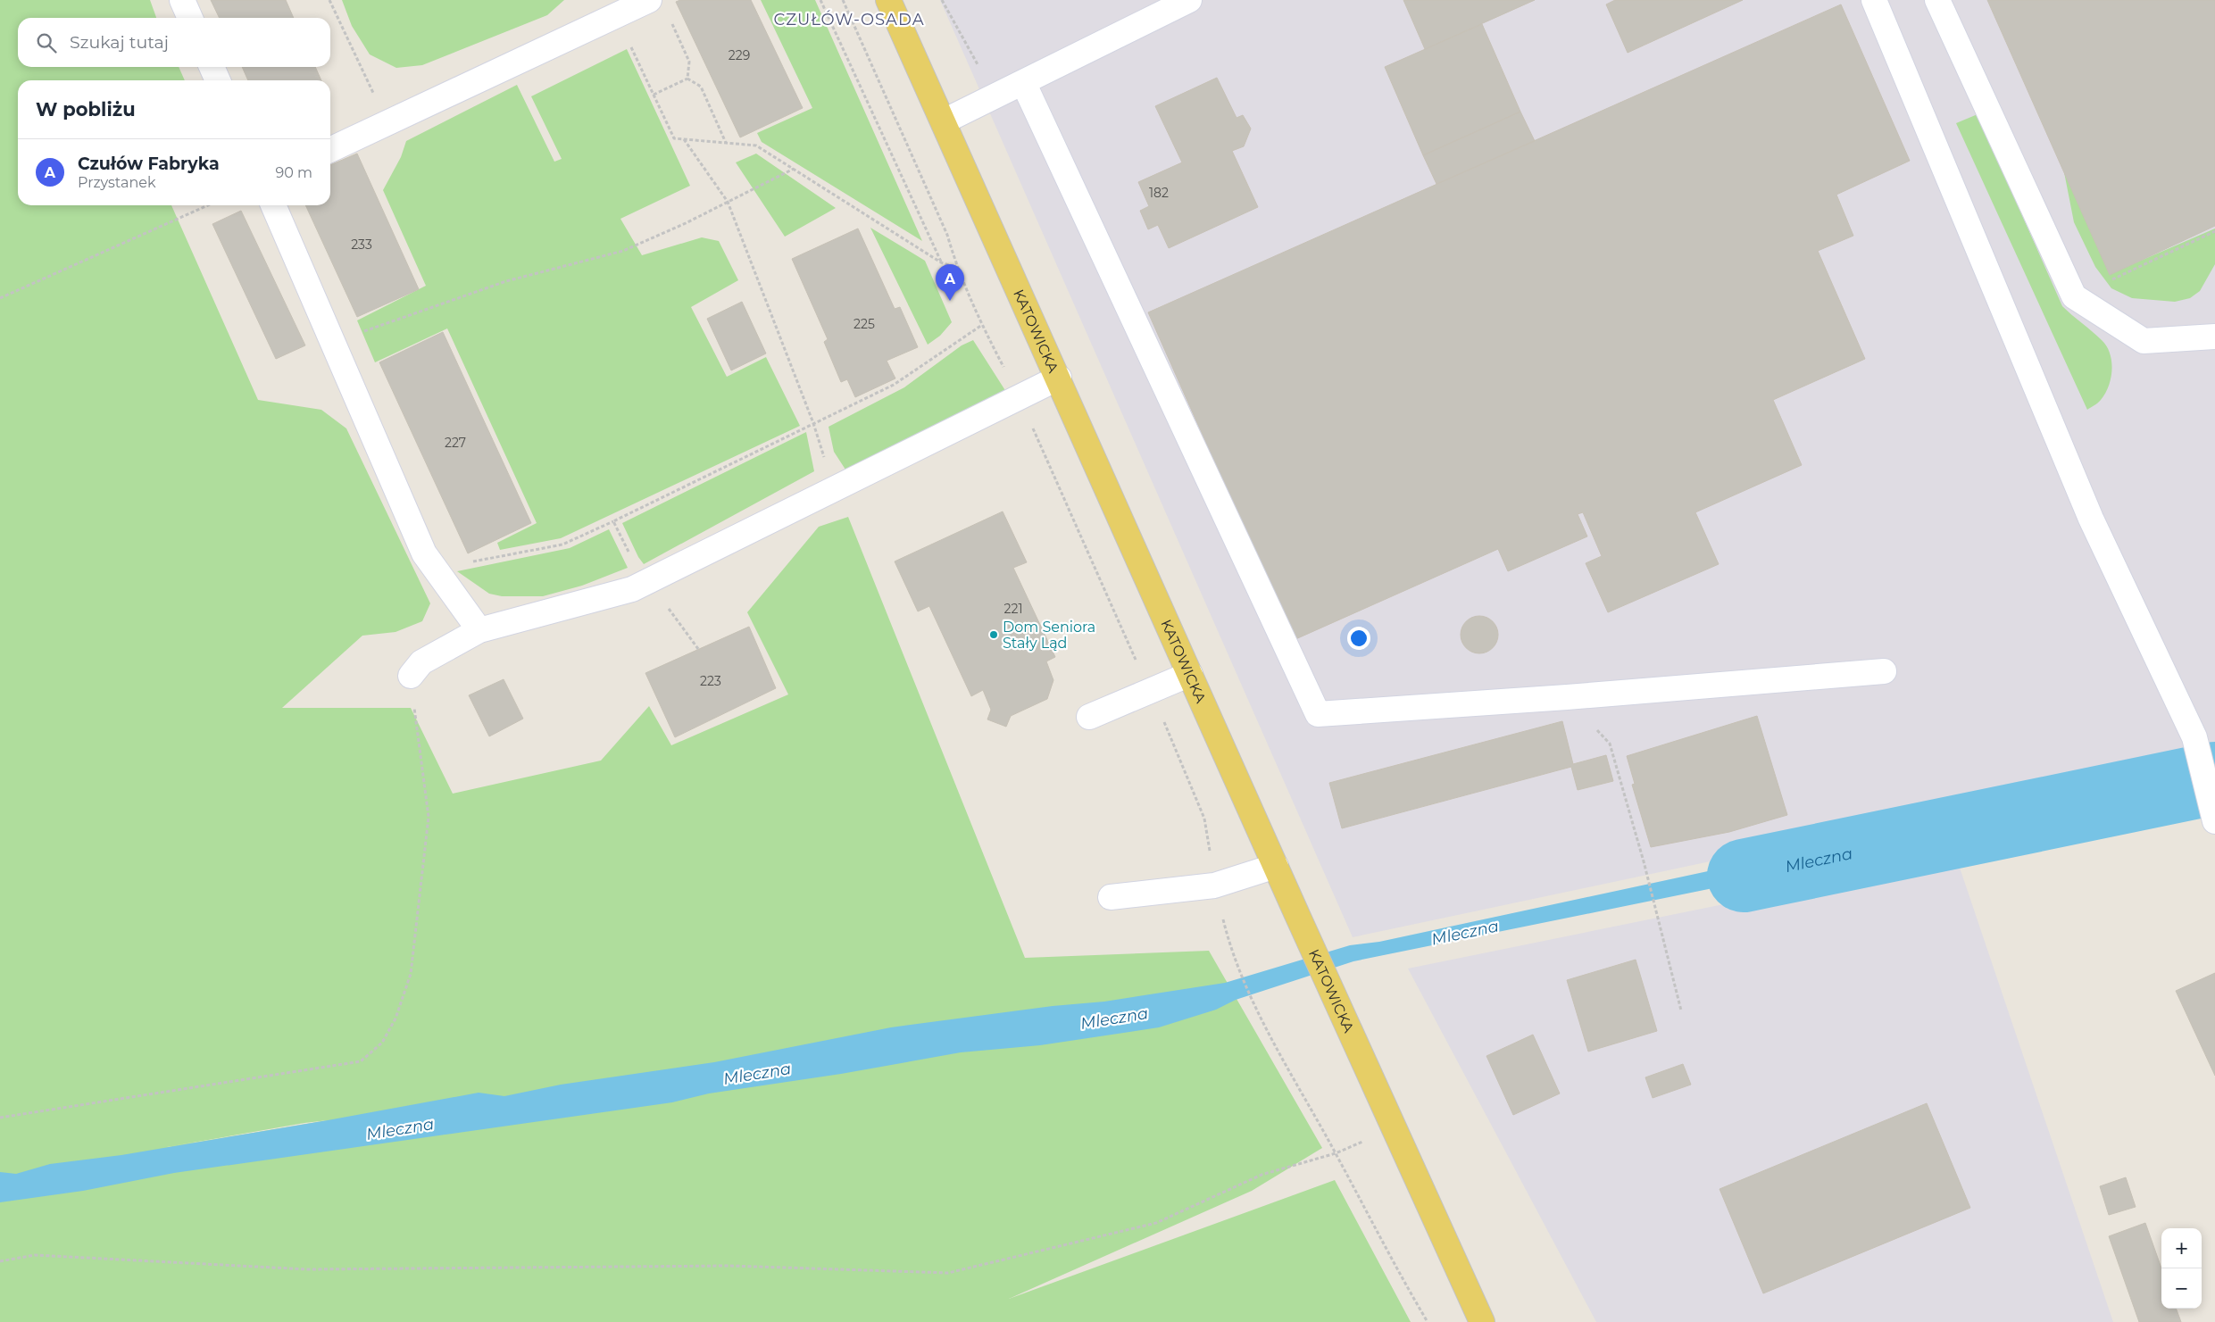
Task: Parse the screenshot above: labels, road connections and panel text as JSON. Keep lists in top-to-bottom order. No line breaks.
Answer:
{"streets":{"main road":["KATOWICKA"]},"districts":["CZUŁÓW-OSADA"],"water":["Mleczna"],"places":["Dom Seniora Stały Ląd"],"house_numbers":["229","182","233","225","227","221","223"],"page":{"search":"Szukaj tutaj","heading":"W pobliżu","list":[{"mark":"A","name":"Czułów Fabryka","note":"Przystanek","value":"90 m"}],"pins":"A","map_buttons":["+","−"]}}
